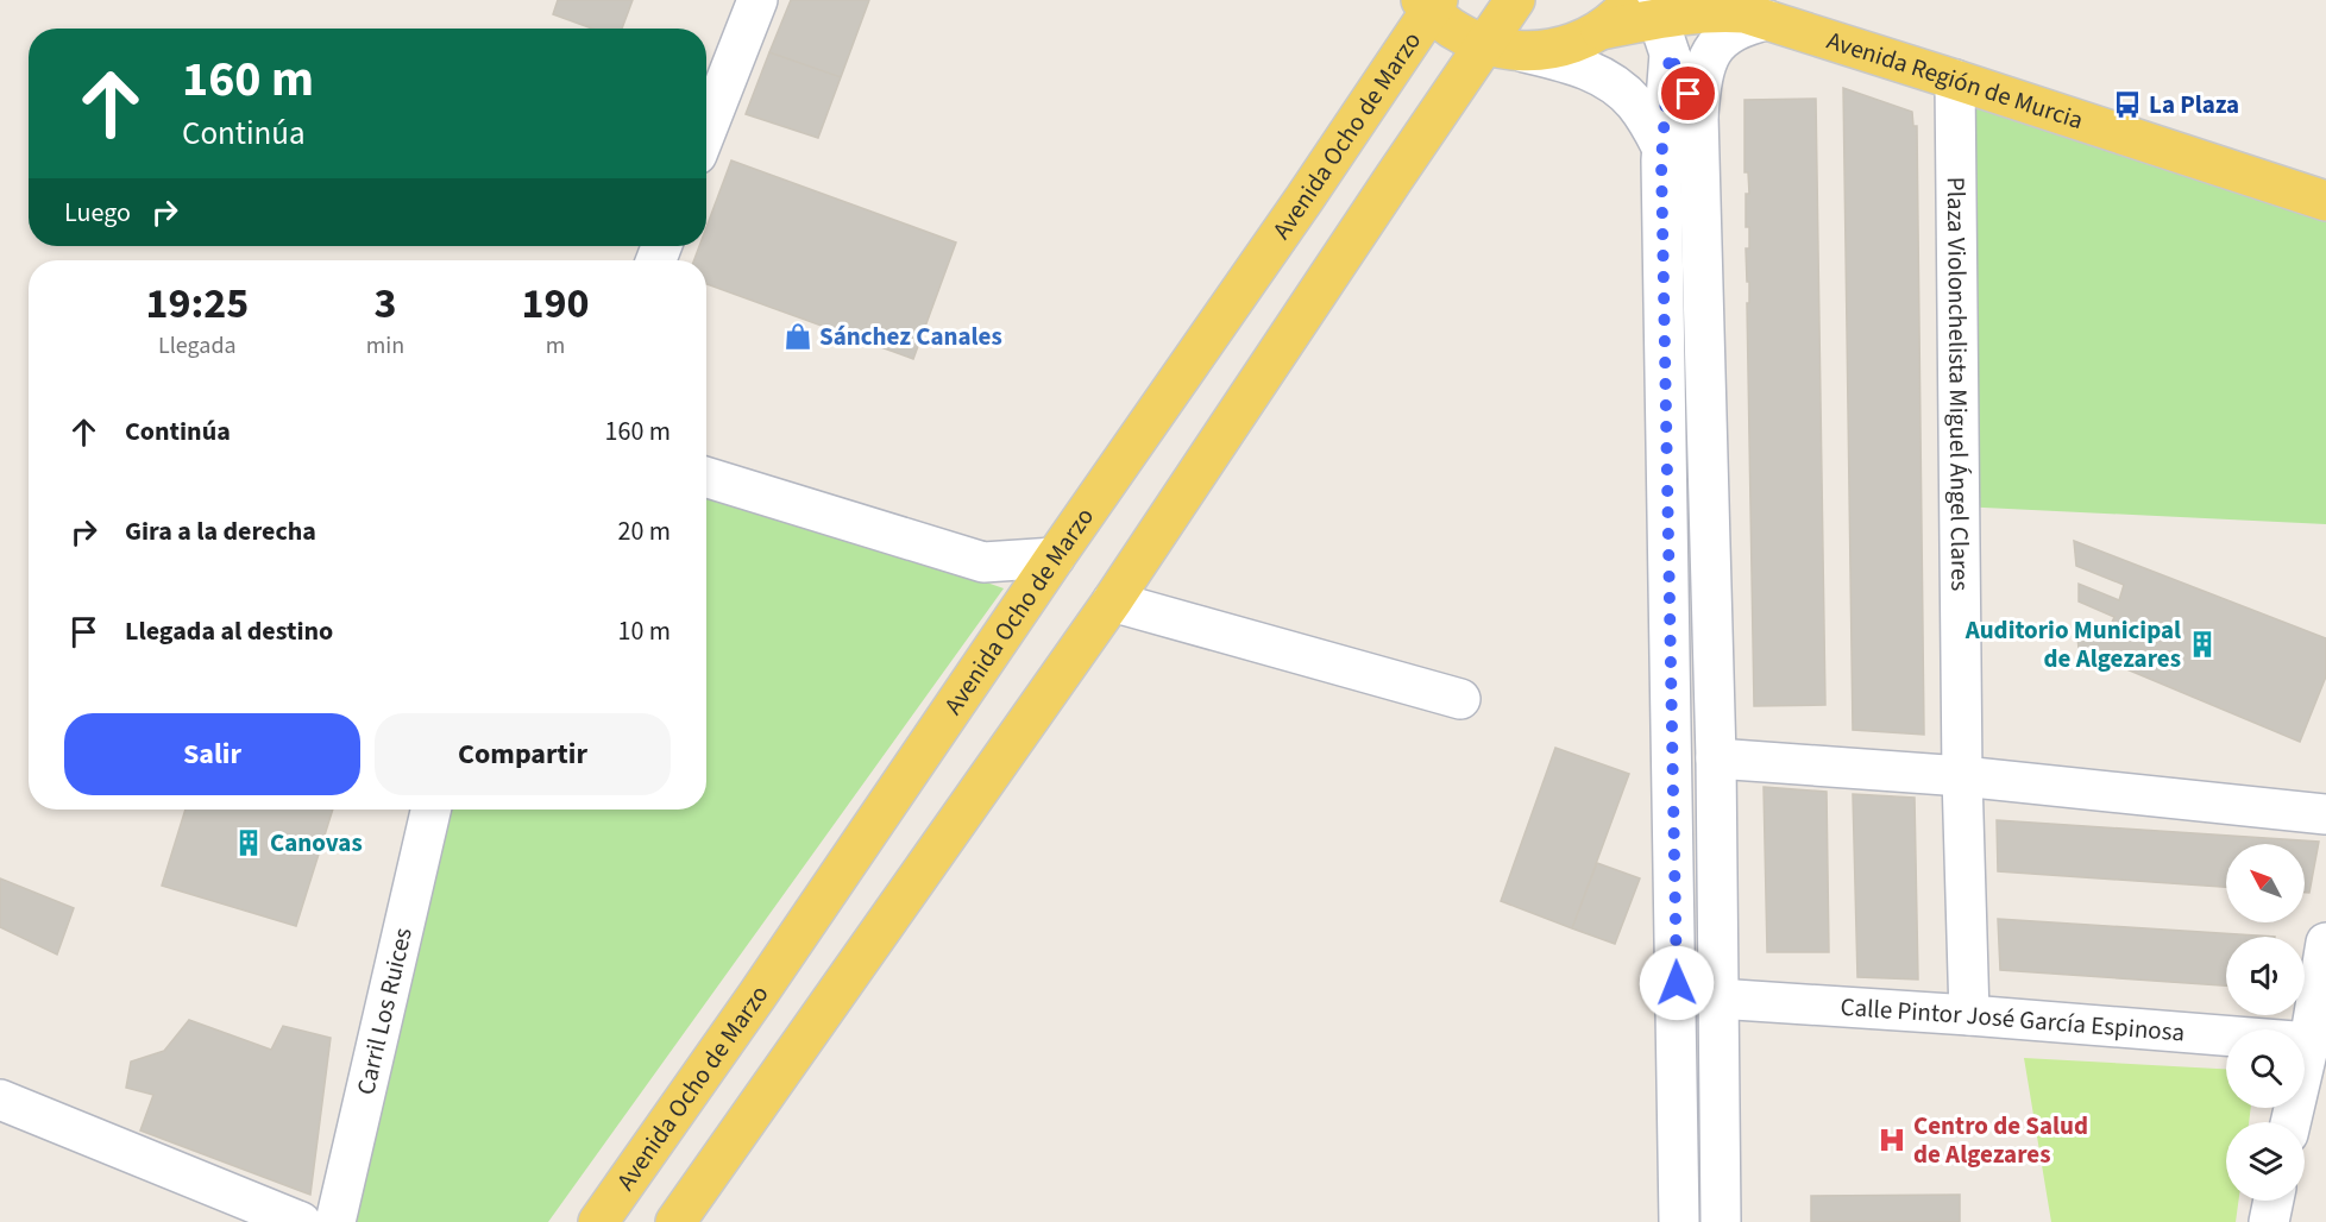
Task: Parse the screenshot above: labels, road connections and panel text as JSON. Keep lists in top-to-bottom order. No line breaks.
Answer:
{"streets":{"main road":["Avenida Región de Murcia","Avenida Ocho de Marzo"],"street":["Plaza Violonchelista Miguel Ángel Clares","Carril Los Ruices","Calle Pintor José García Espinosa"]},"crossings":[["Avenida Región de Murcia","Avenida Ocho de Marzo"],["Avenida Región de Murcia","Plaza Violonchelista Miguel Ángel Clares"],["Plaza Violonchelista Miguel Ángel Clares","Calle Pintor José García Espinosa"]],"places":{"bus stop":["La Plaza"],"shop":["Sánchez Canales"],"building":["Auditorio Municipal de Algezares","Canovas"],"hospital":["Centro de Salud de Algezares"]},"north":"top left","page":{"turn":["160 m","Continúa"],"then":"Luego","eta":["19:25","Llegada","3","min","190","m"],"list":[{"name":"Continúa","value":"160 m"},{"name":"Gira a la derecha","value":"20 m"},{"name":"Llegada al destino","value":"10 m"}],"buttons":["Salir","Compartir"]}}
